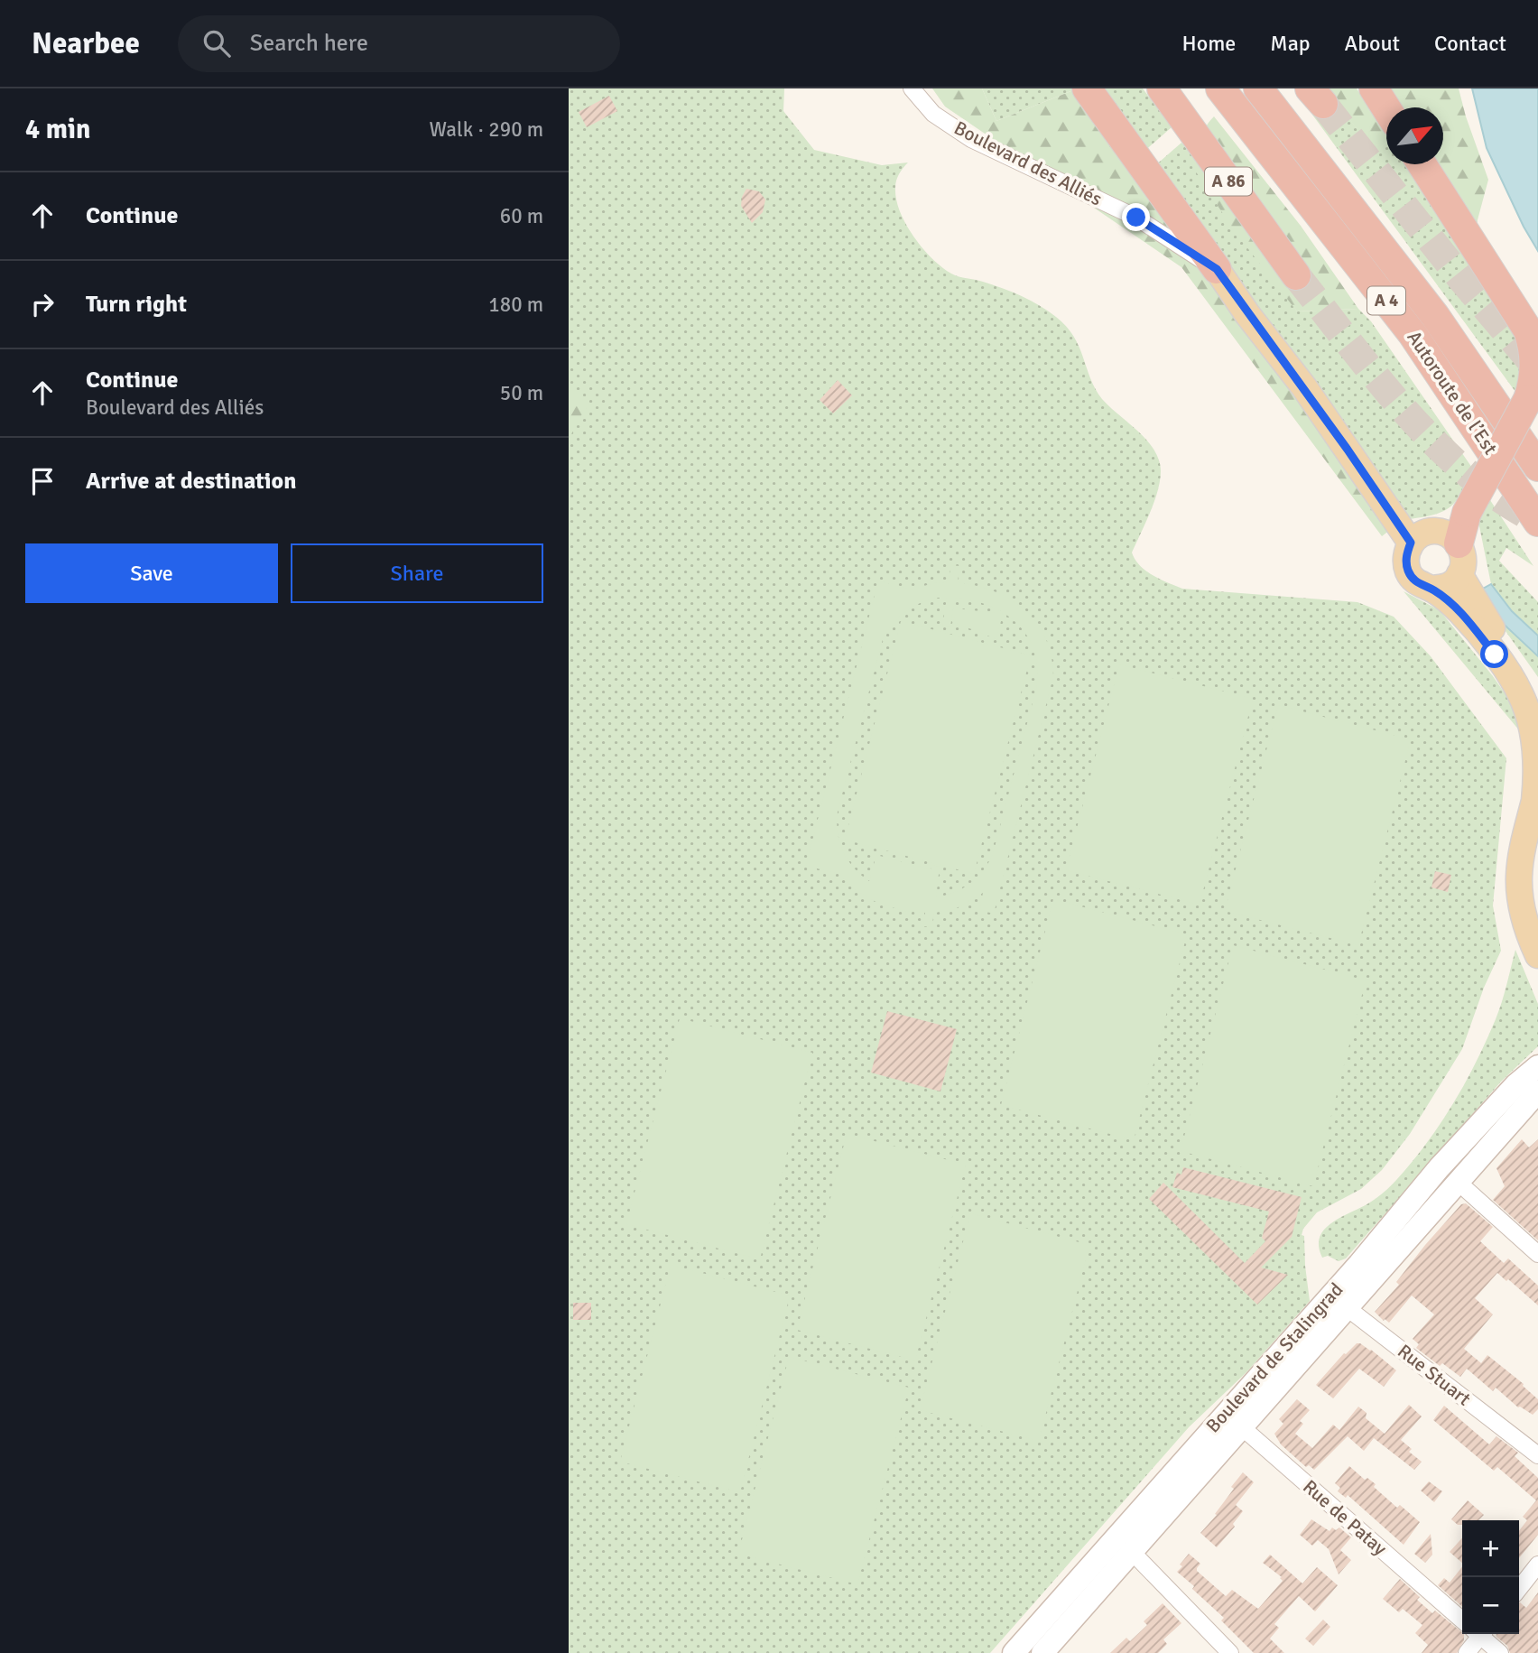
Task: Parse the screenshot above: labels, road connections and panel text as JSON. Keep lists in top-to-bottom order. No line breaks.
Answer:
{"streets":{"highway":["A 86","A 4","Autoroute de l’Est"],"main road":["Boulevard de Stalingrad"],"street":["Boulevard des Alliés","Rue Stuart","Rue de Patay"]},"crossings":[["Boulevard de Stalingrad","Rue Stuart"],["Boulevard de Stalingrad","Rue de Patay"]],"north":"top right","page":{"header":"Nearbee","search":"Search here","nav":["Home","Map","About","Contact"],"heading":["4 min","Walk · 290 m"],"list":[["Continue","60 m"],["Turn right","180 m"],["Continue","Boulevard des Alliés","50 m"],"Arrive at destination"],"buttons":["Save","Share"],"map_buttons":["+","−"]}}
